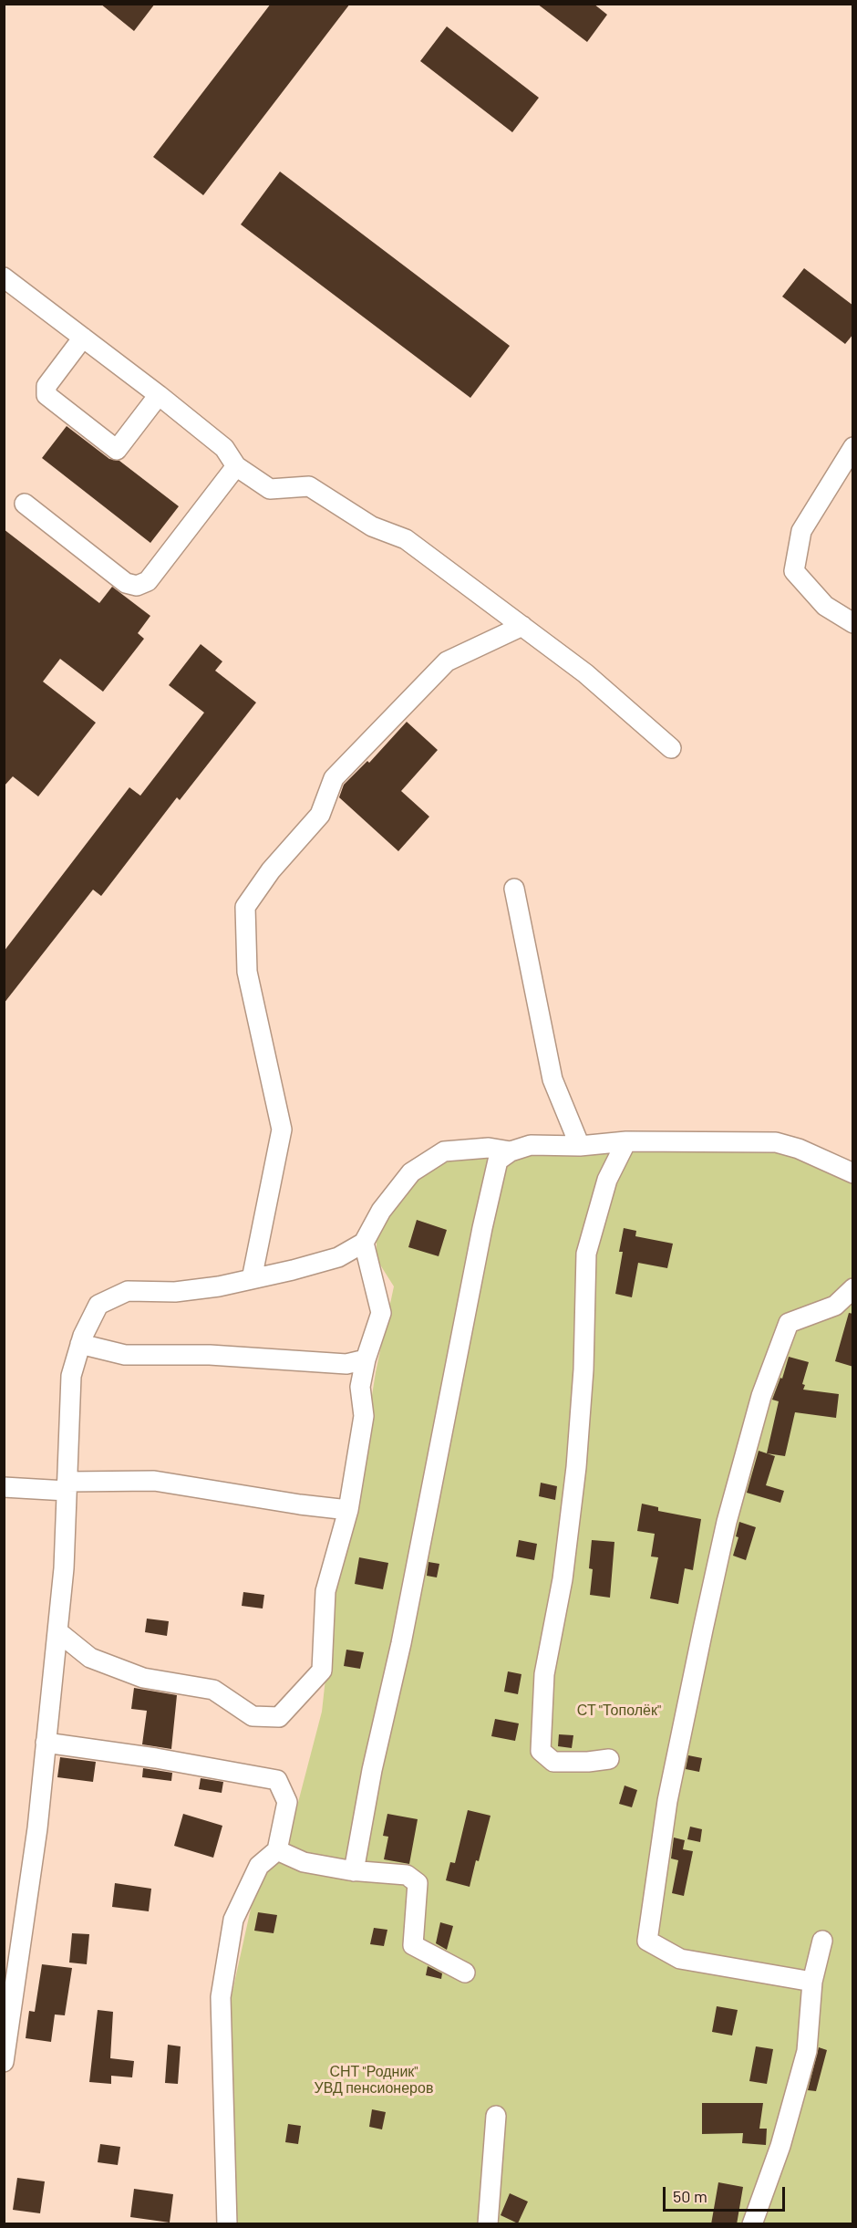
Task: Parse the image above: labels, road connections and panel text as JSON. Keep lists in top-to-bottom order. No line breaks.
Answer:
{"parks":["СТ \"Тополёк\"","СНТ \"Родник\" УВД пенсионеров"],"scale_bar":"50 m"}
